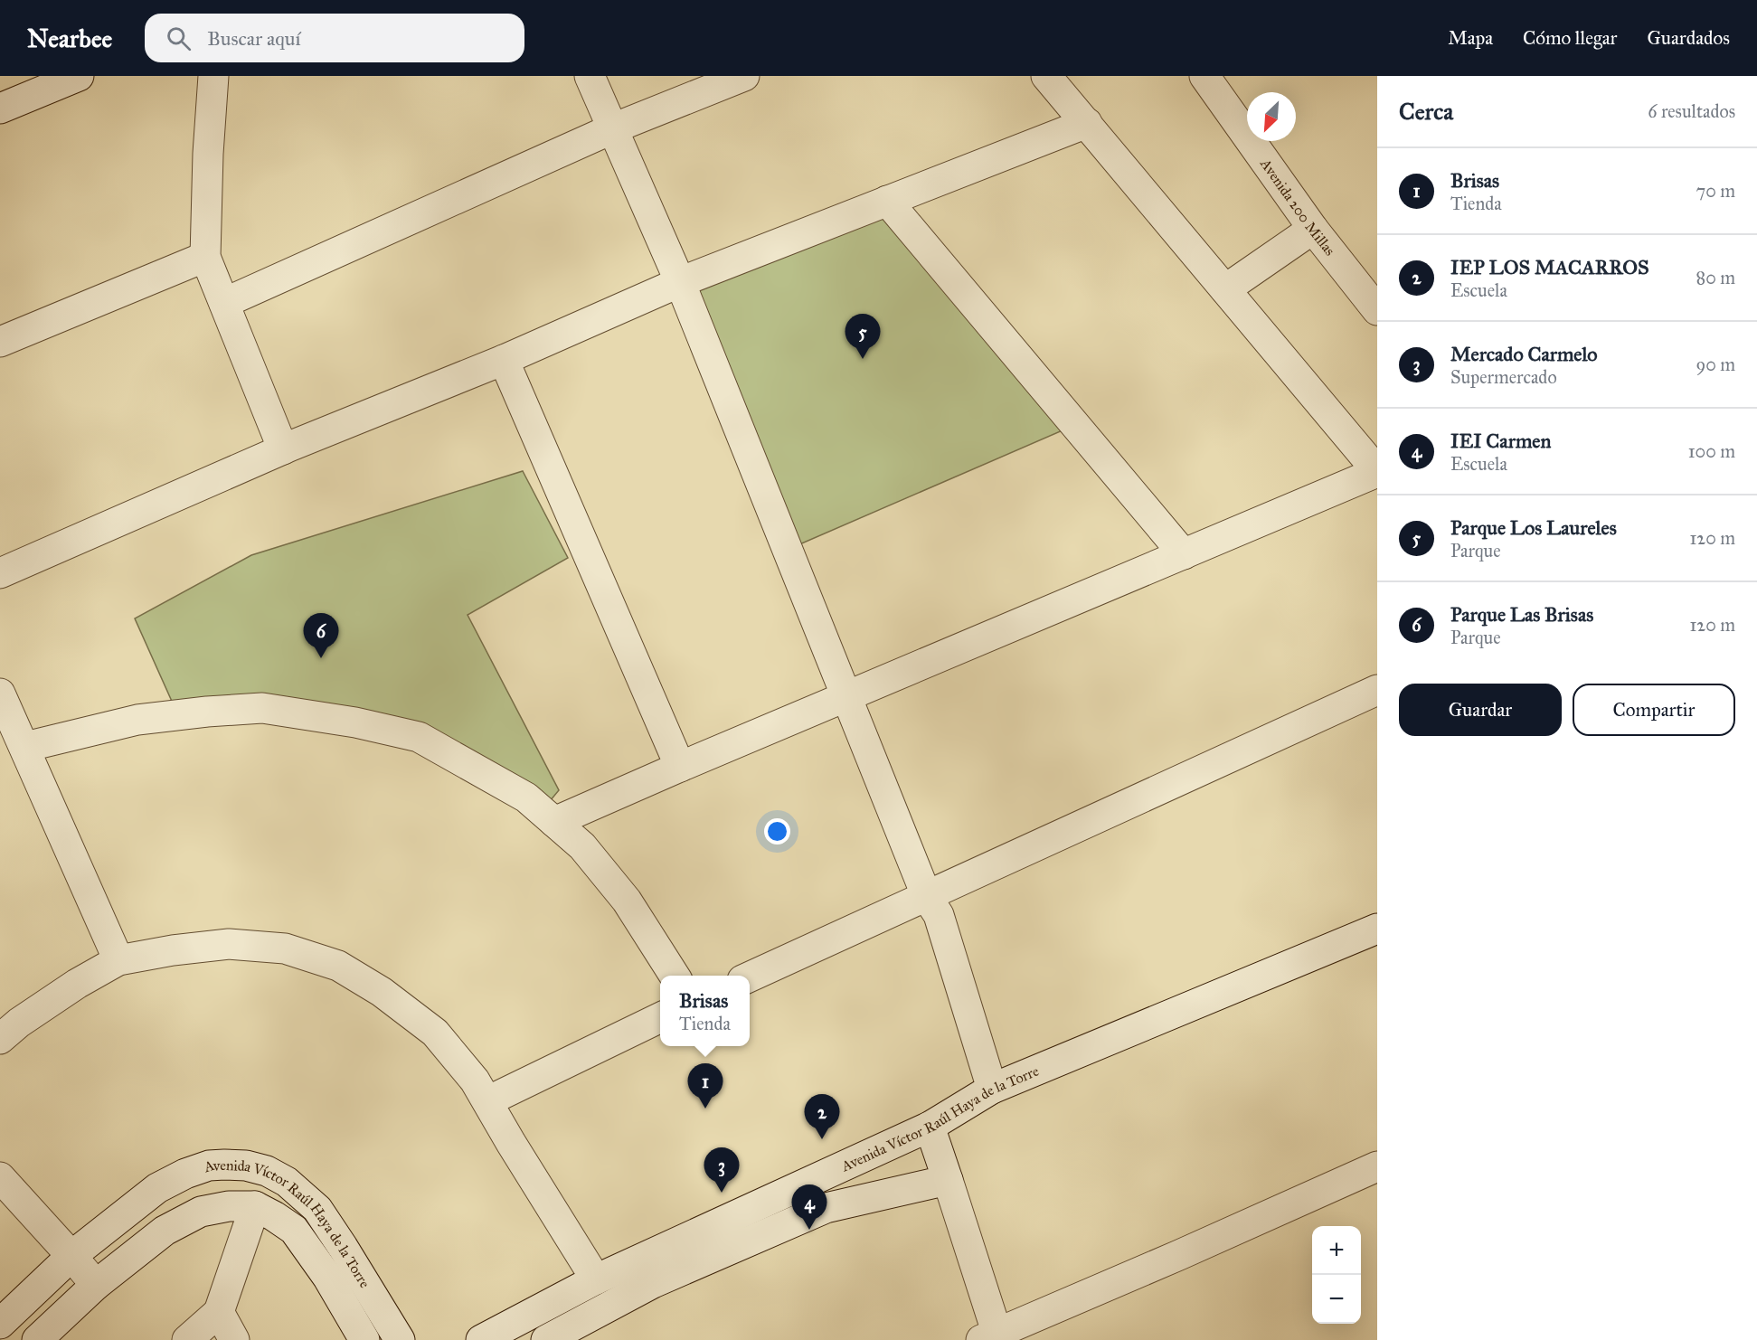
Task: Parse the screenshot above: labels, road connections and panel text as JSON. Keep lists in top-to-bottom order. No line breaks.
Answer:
{"streets":{"street":["Avenida 200 Millas","Avenida Víctor Raúl Haya de la Torre"]},"north":"bottom left","page":{"header":"Nearbee","search":"Buscar aquí","nav":["Mapa","Cómo llegar","Guardados"],"heading":["Cerca","6 resultados"],"list":[{"mark":"1","name":"Brisas","note":"Tienda","value":"70 m"},{"mark":"2","name":"IEP LOS MACARROS","note":"Escuela","value":"80 m"},{"mark":"3","name":"Mercado Carmelo","note":"Supermercado","value":"90 m"},{"mark":"4","name":"IEI Carmen","note":"Escuela","value":"100 m"},{"mark":"5","name":"Parque Los Laureles","note":"Parque","value":"120 m"},{"mark":"6","name":"Parque Las Brisas","note":"Parque","value":"120 m"}],"pins":["5","6","1","2","3","4"],"buttons":["Guardar","Compartir"],"popup":["Brisas","Tienda"],"map_buttons":["+","−"]}}
